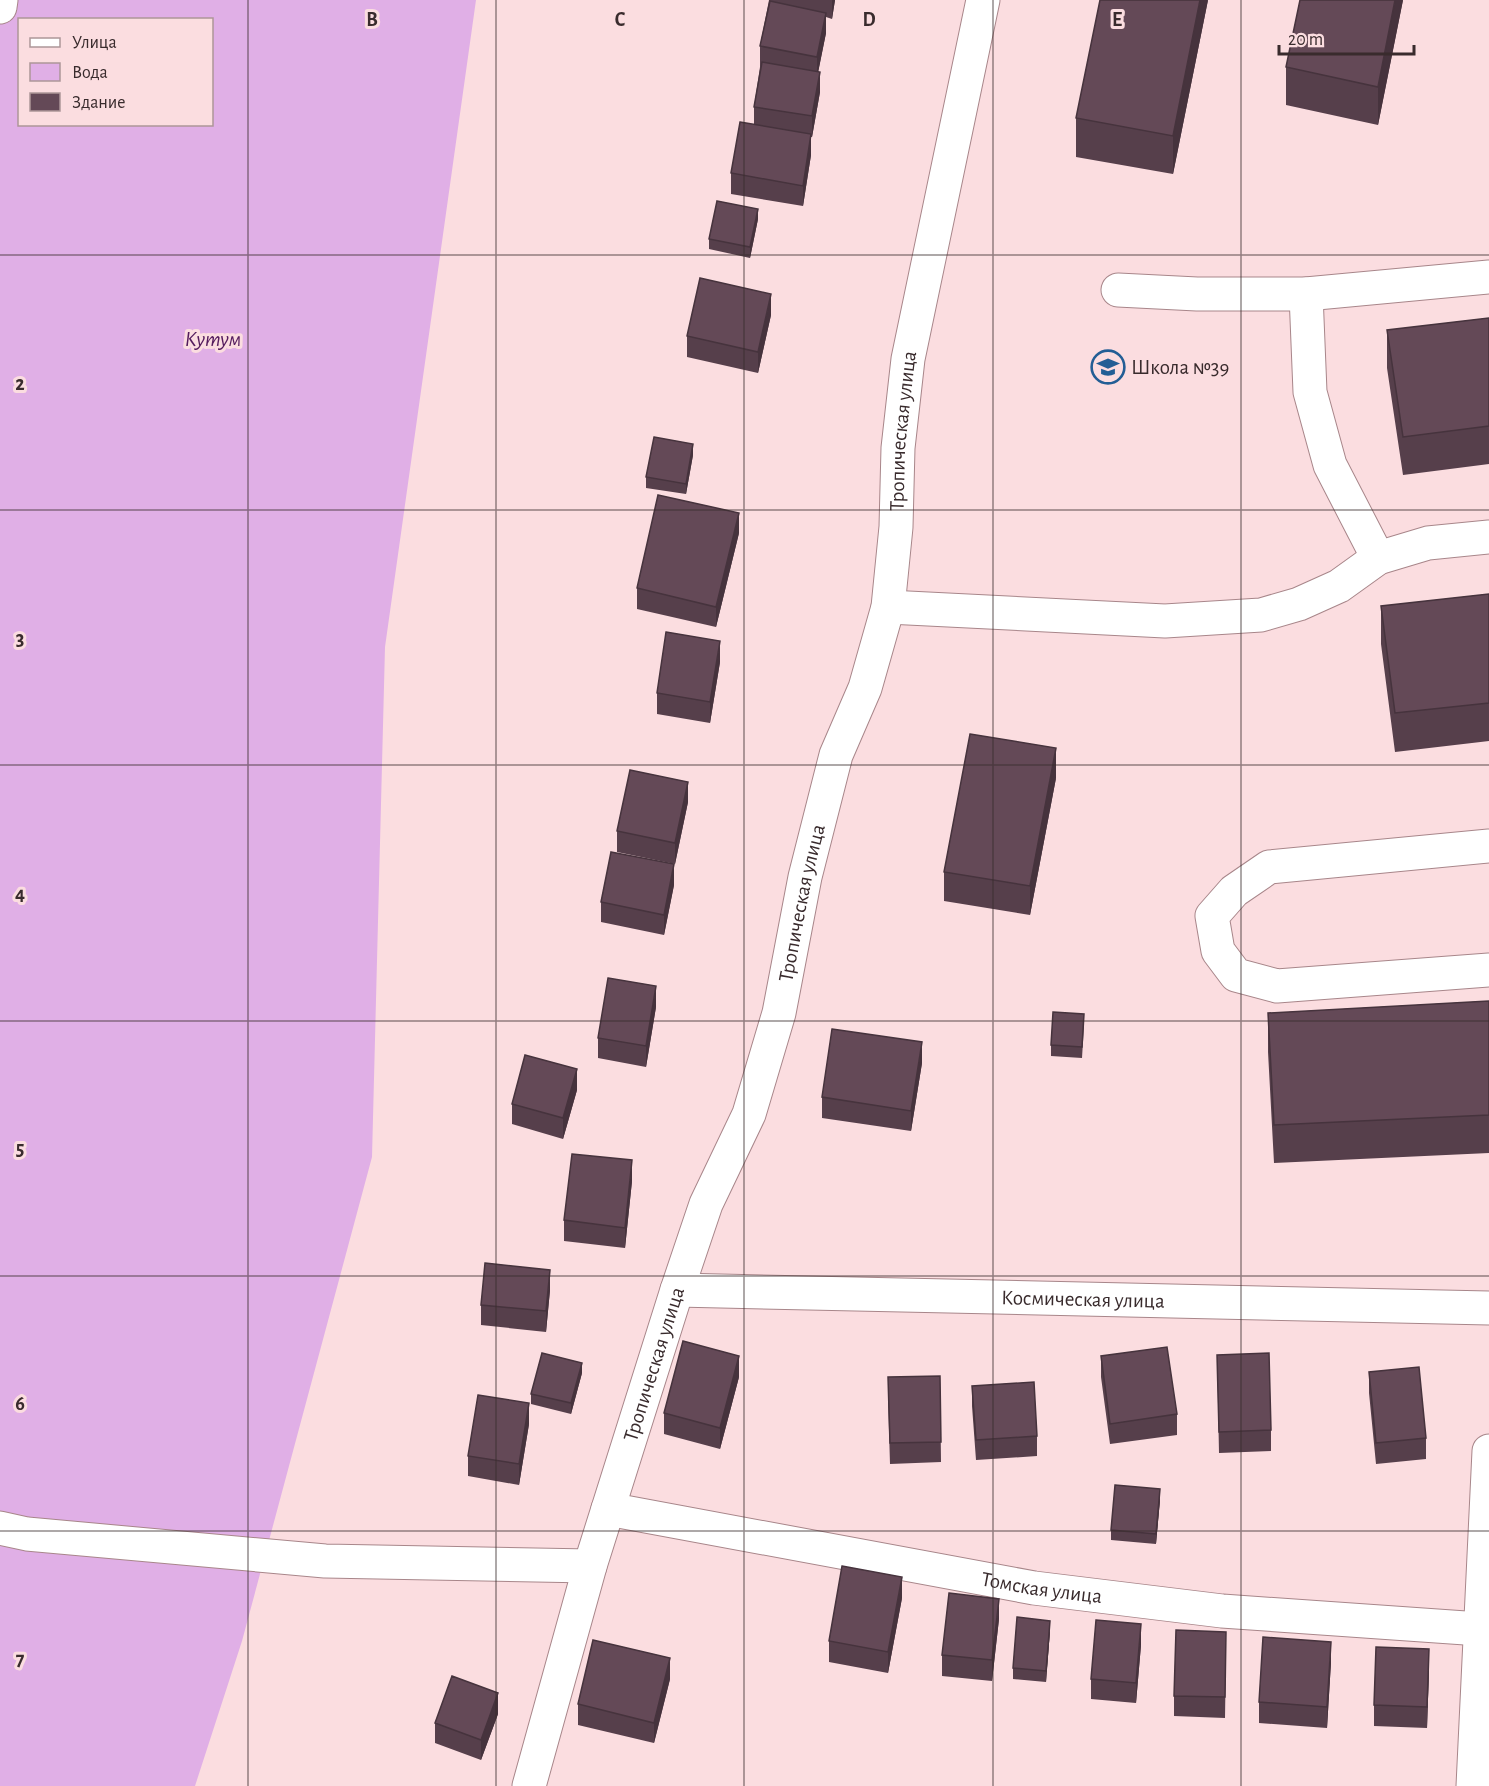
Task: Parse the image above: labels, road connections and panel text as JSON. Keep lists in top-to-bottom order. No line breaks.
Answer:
{"streets":{"street":["Тропическая улица","Космическая улица","Томская улица"]},"crossings":[["Тропическая улица","Космическая улица"],["Тропическая улица","Томская улица"]],"water":["Кутум"],"places":{"school or university":["Школа №39"]},"legend":["Улица","Вода","Здание"],"scale_bar":"20 m","grid":{"columns":["B","C","D","E"],"rows":["2","3","4","5","6","7"]}}
